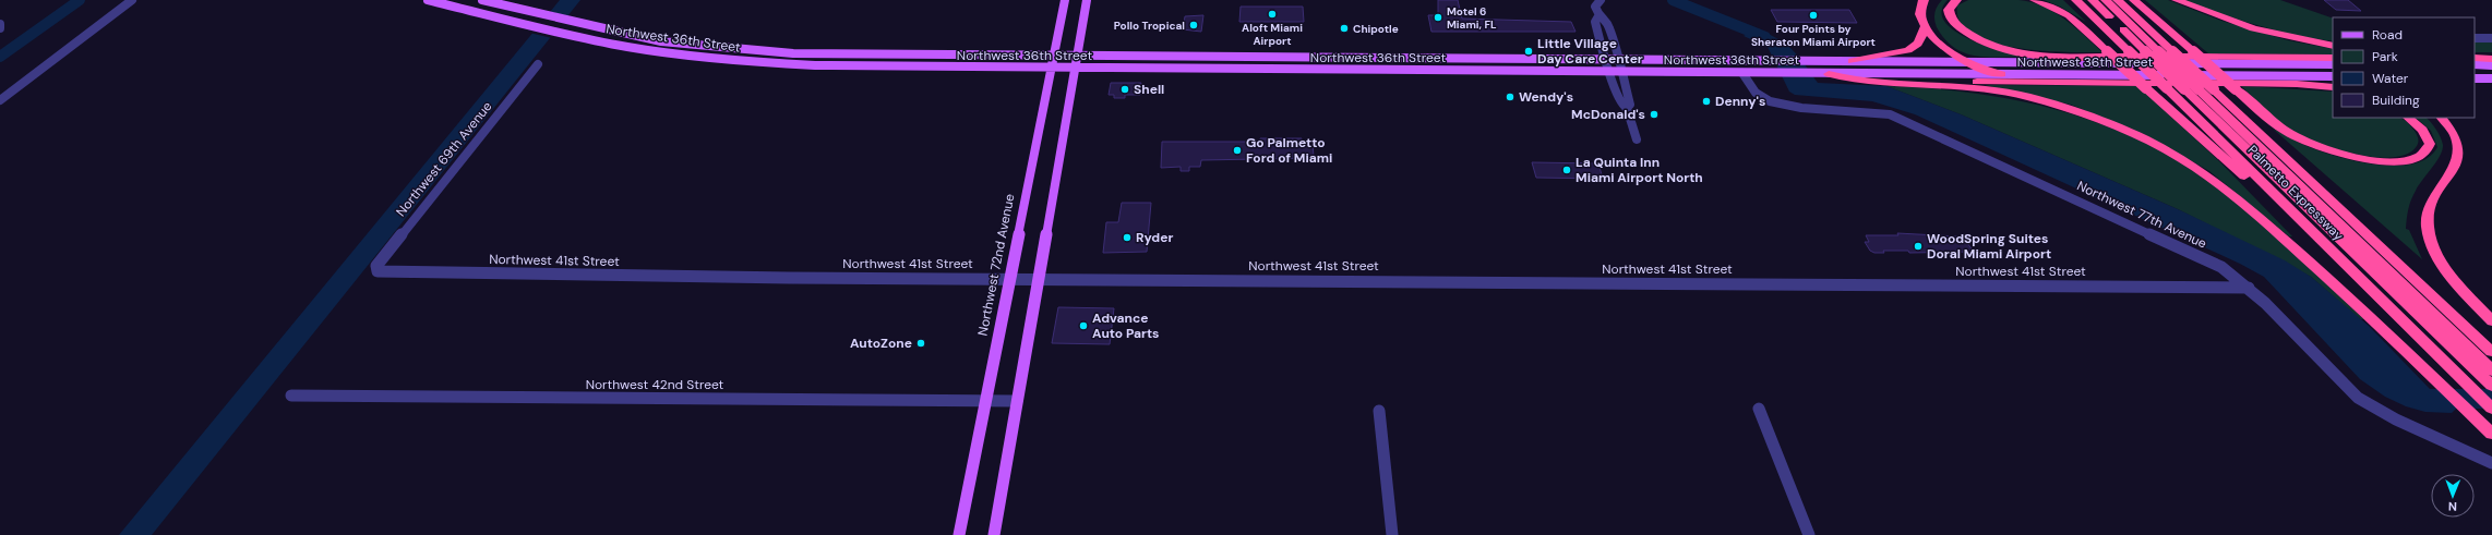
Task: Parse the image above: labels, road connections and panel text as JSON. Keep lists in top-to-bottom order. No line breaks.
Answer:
{"streets":{"highway":["Palmetto Expressway"],"main road":["Northwest 36th Street","Northwest 72nd Avenue"],"street":["Northwest 69th Avenue","Northwest 77th Avenue","Northwest 41st Street","Northwest 42nd Street"]},"crossings":[["Northwest 36th Street","Northwest 77th Avenue"],["Northwest 36th Street","Northwest 72nd Avenue"],["Northwest 69th Avenue","Northwest 41st Street"],["Northwest 77th Avenue","Northwest 41st Street"],["Northwest 41st Street","Northwest 72nd Avenue"],["Northwest 72nd Avenue","Northwest 42nd Street"]],"places":["Aloft Miami Airport","Four Points by Sheraton Miami Airport","Motel 6 Miami, FL","Pollo Tropical","Chipotle","Little Village Day Care Center","Shell","Wendy's","Denny's","McDonald's","Go Palmetto Ford of Miami","La Quinta Inn Miami Airport North","Ryder","WoodSpring Suites Doral Miami Airport","Advance Auto Parts","AutoZone"],"legend":["Road","Park","Water","Building"],"north":"bottom"}
